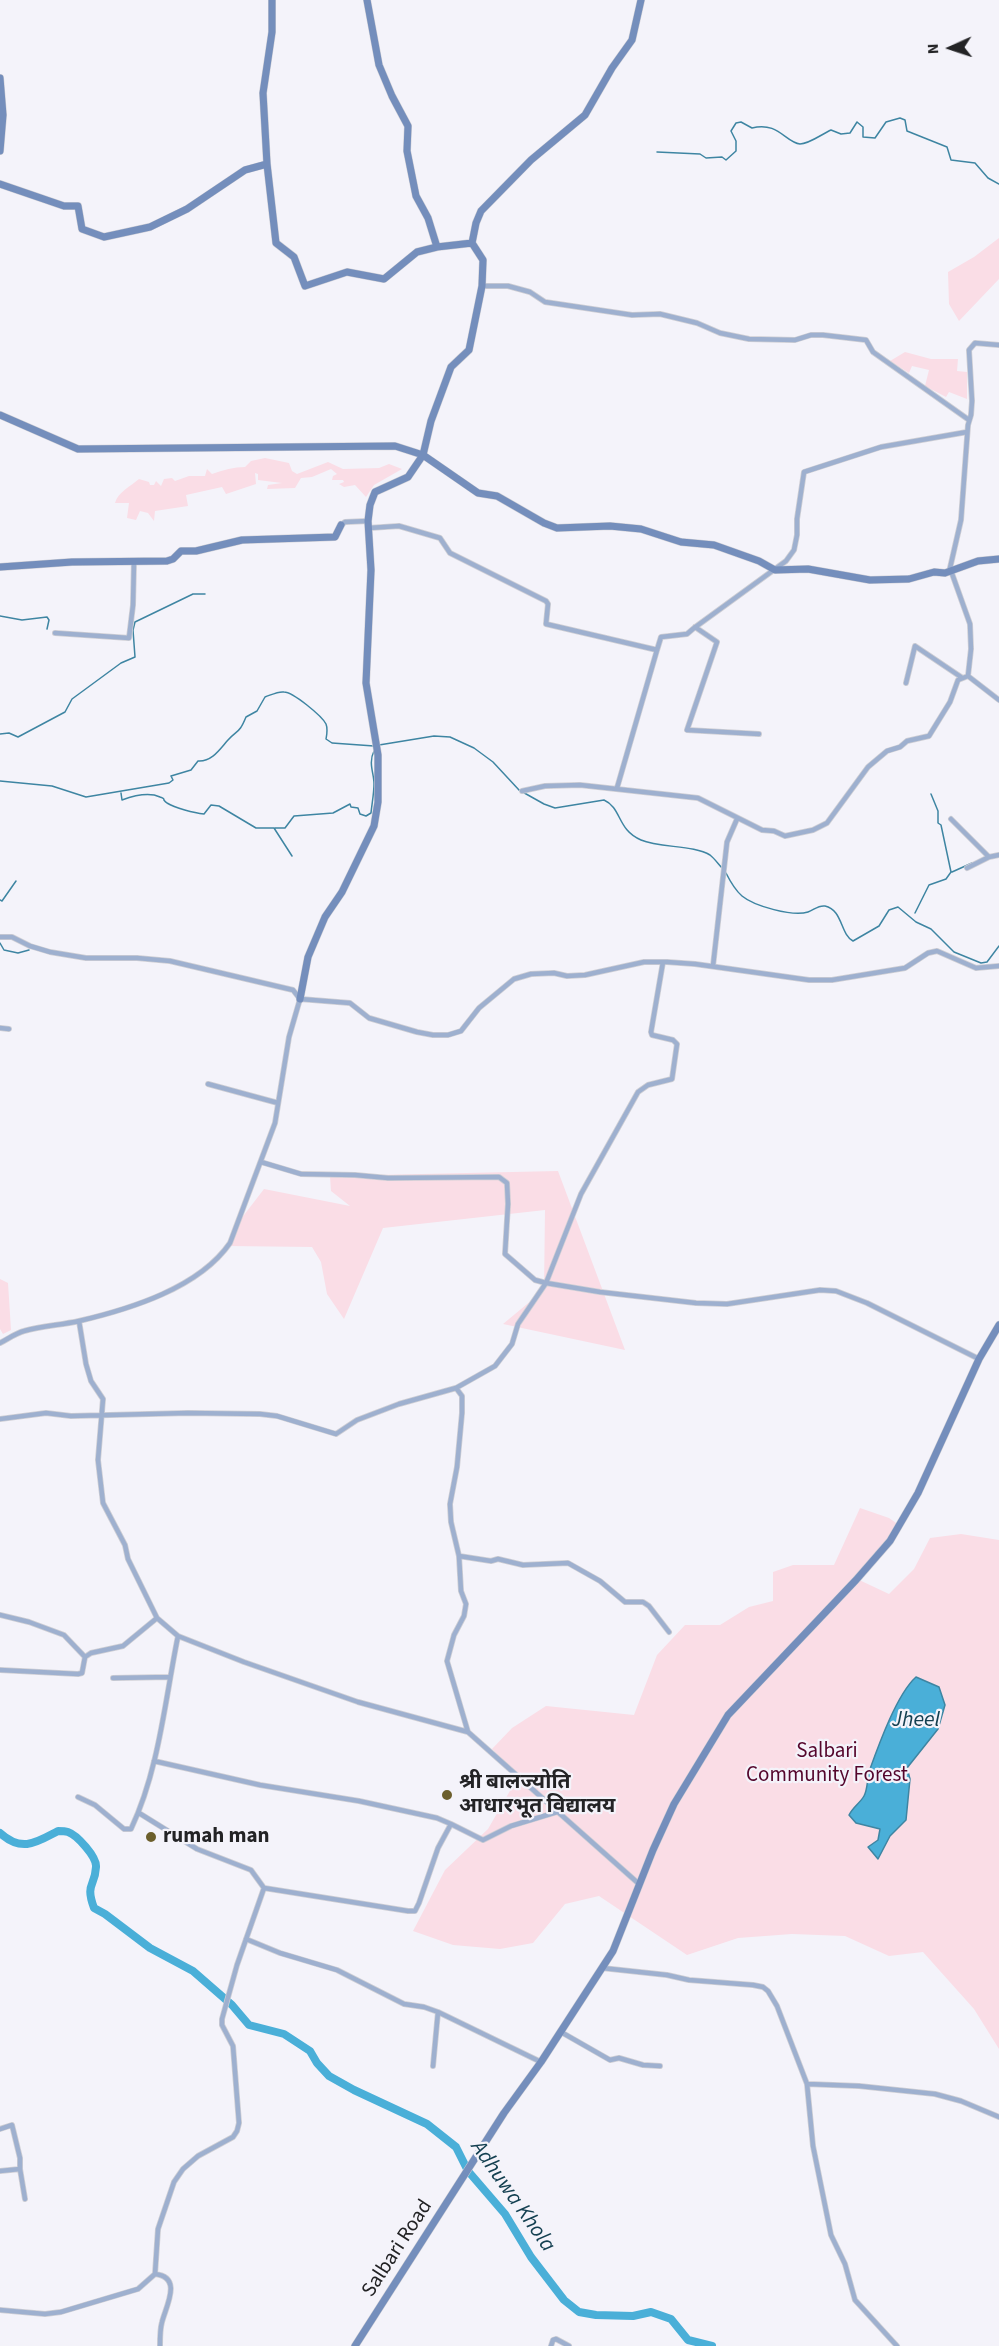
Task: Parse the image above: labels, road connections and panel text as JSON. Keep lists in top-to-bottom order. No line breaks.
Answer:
{"streets":{"street":["Salbari Road"]},"water":["Jheel","Adhuwa Khola"],"parks":["Salbari Community Forest"],"places":["श्री बालज्योति आधारभूत विद्यालय","rumah man"],"north":"left"}
